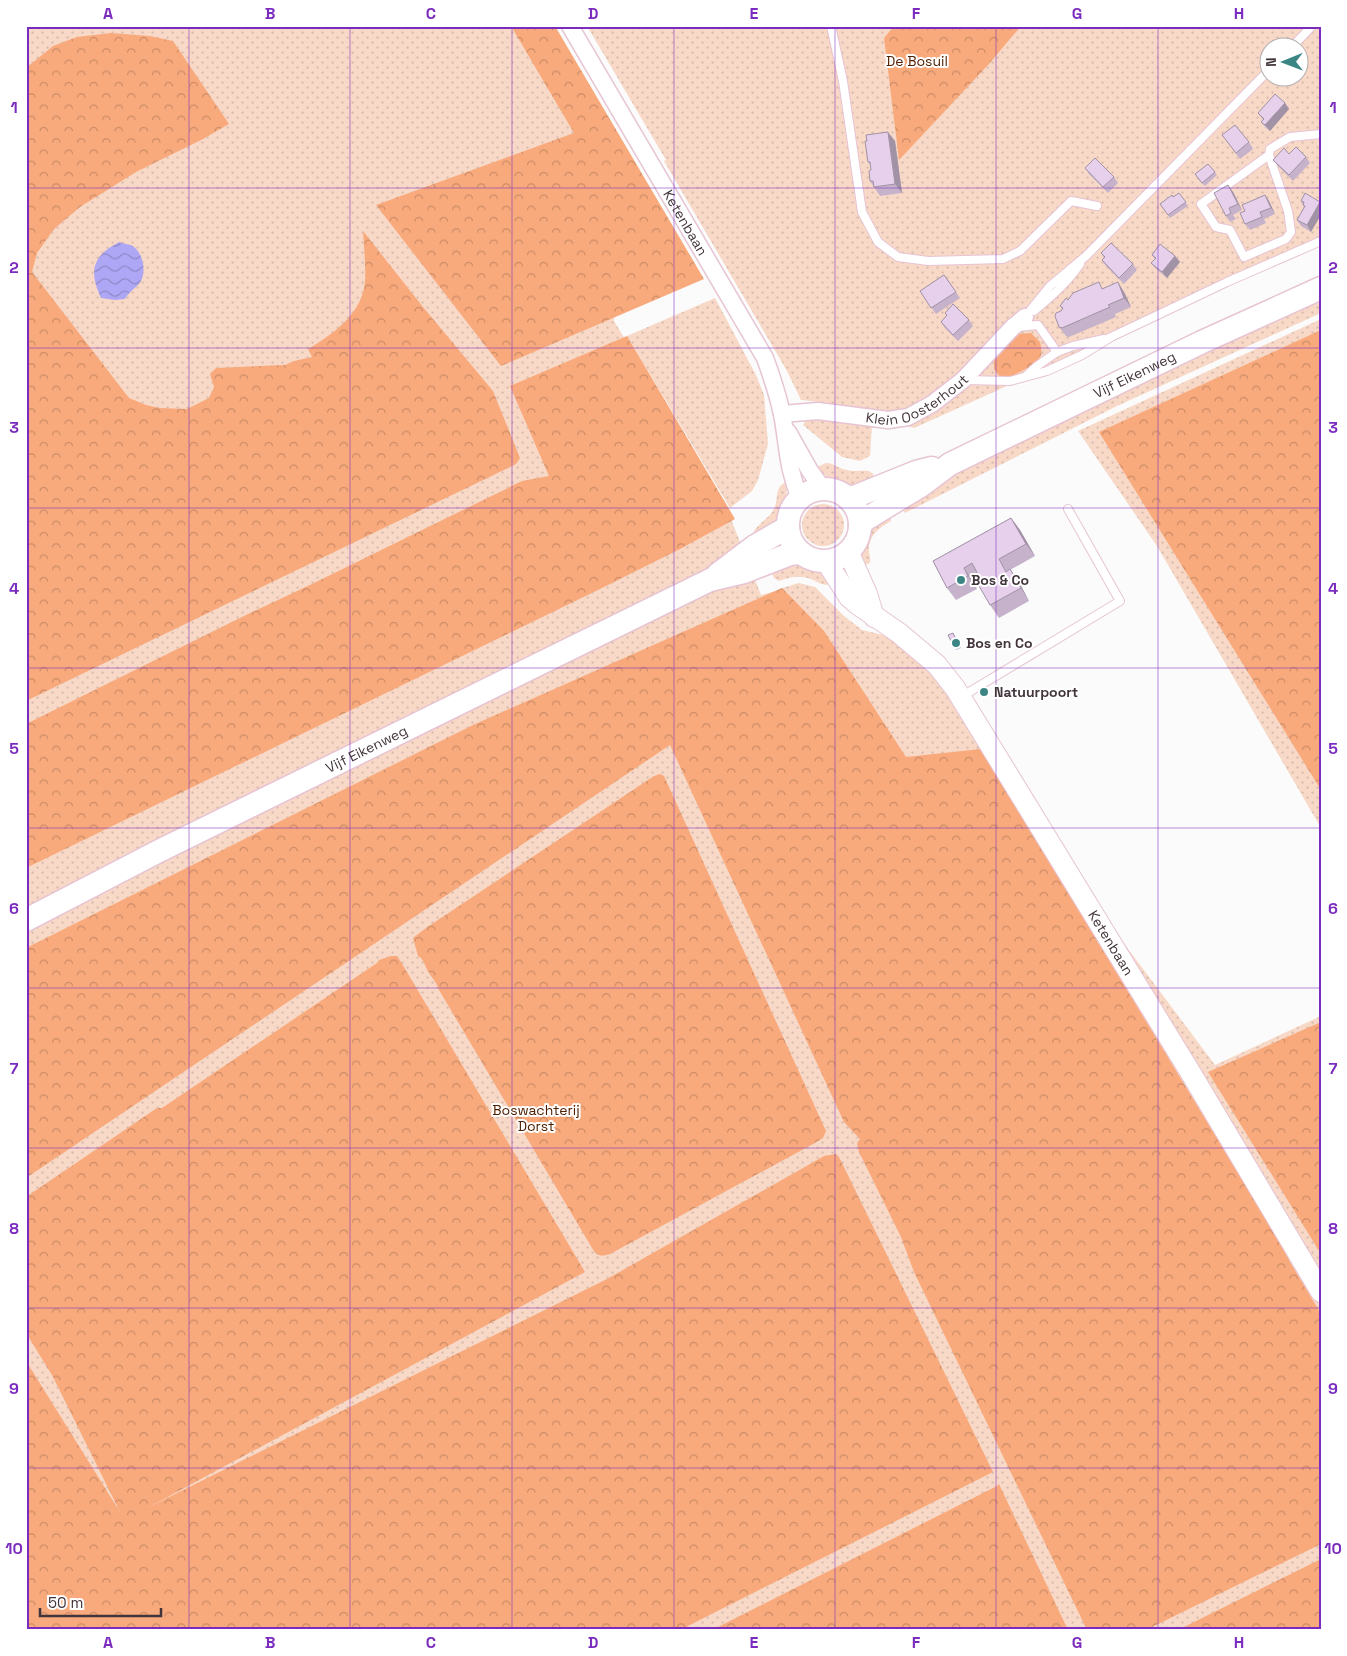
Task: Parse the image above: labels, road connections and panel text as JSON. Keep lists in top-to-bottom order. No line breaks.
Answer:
{"streets":{"main road":["Vijf Eikenweg"],"street":["Ketenbaan","Klein Oosterhout"]},"crossings":[["Ketenbaan","Vijf Eikenweg"],["Ketenbaan","Klein Oosterhout"]],"parks":["De Bosuil","Boswachterij Dorst"],"places":["Bos & Co","Bos en Co","Natuurpoort"],"scale_bar":"50 m","north":"left","grid":{"columns":["A","B","C","D","E","F","G","H"],"rows":["1","2","3","4","5","6","7","8","9","10"]}}
